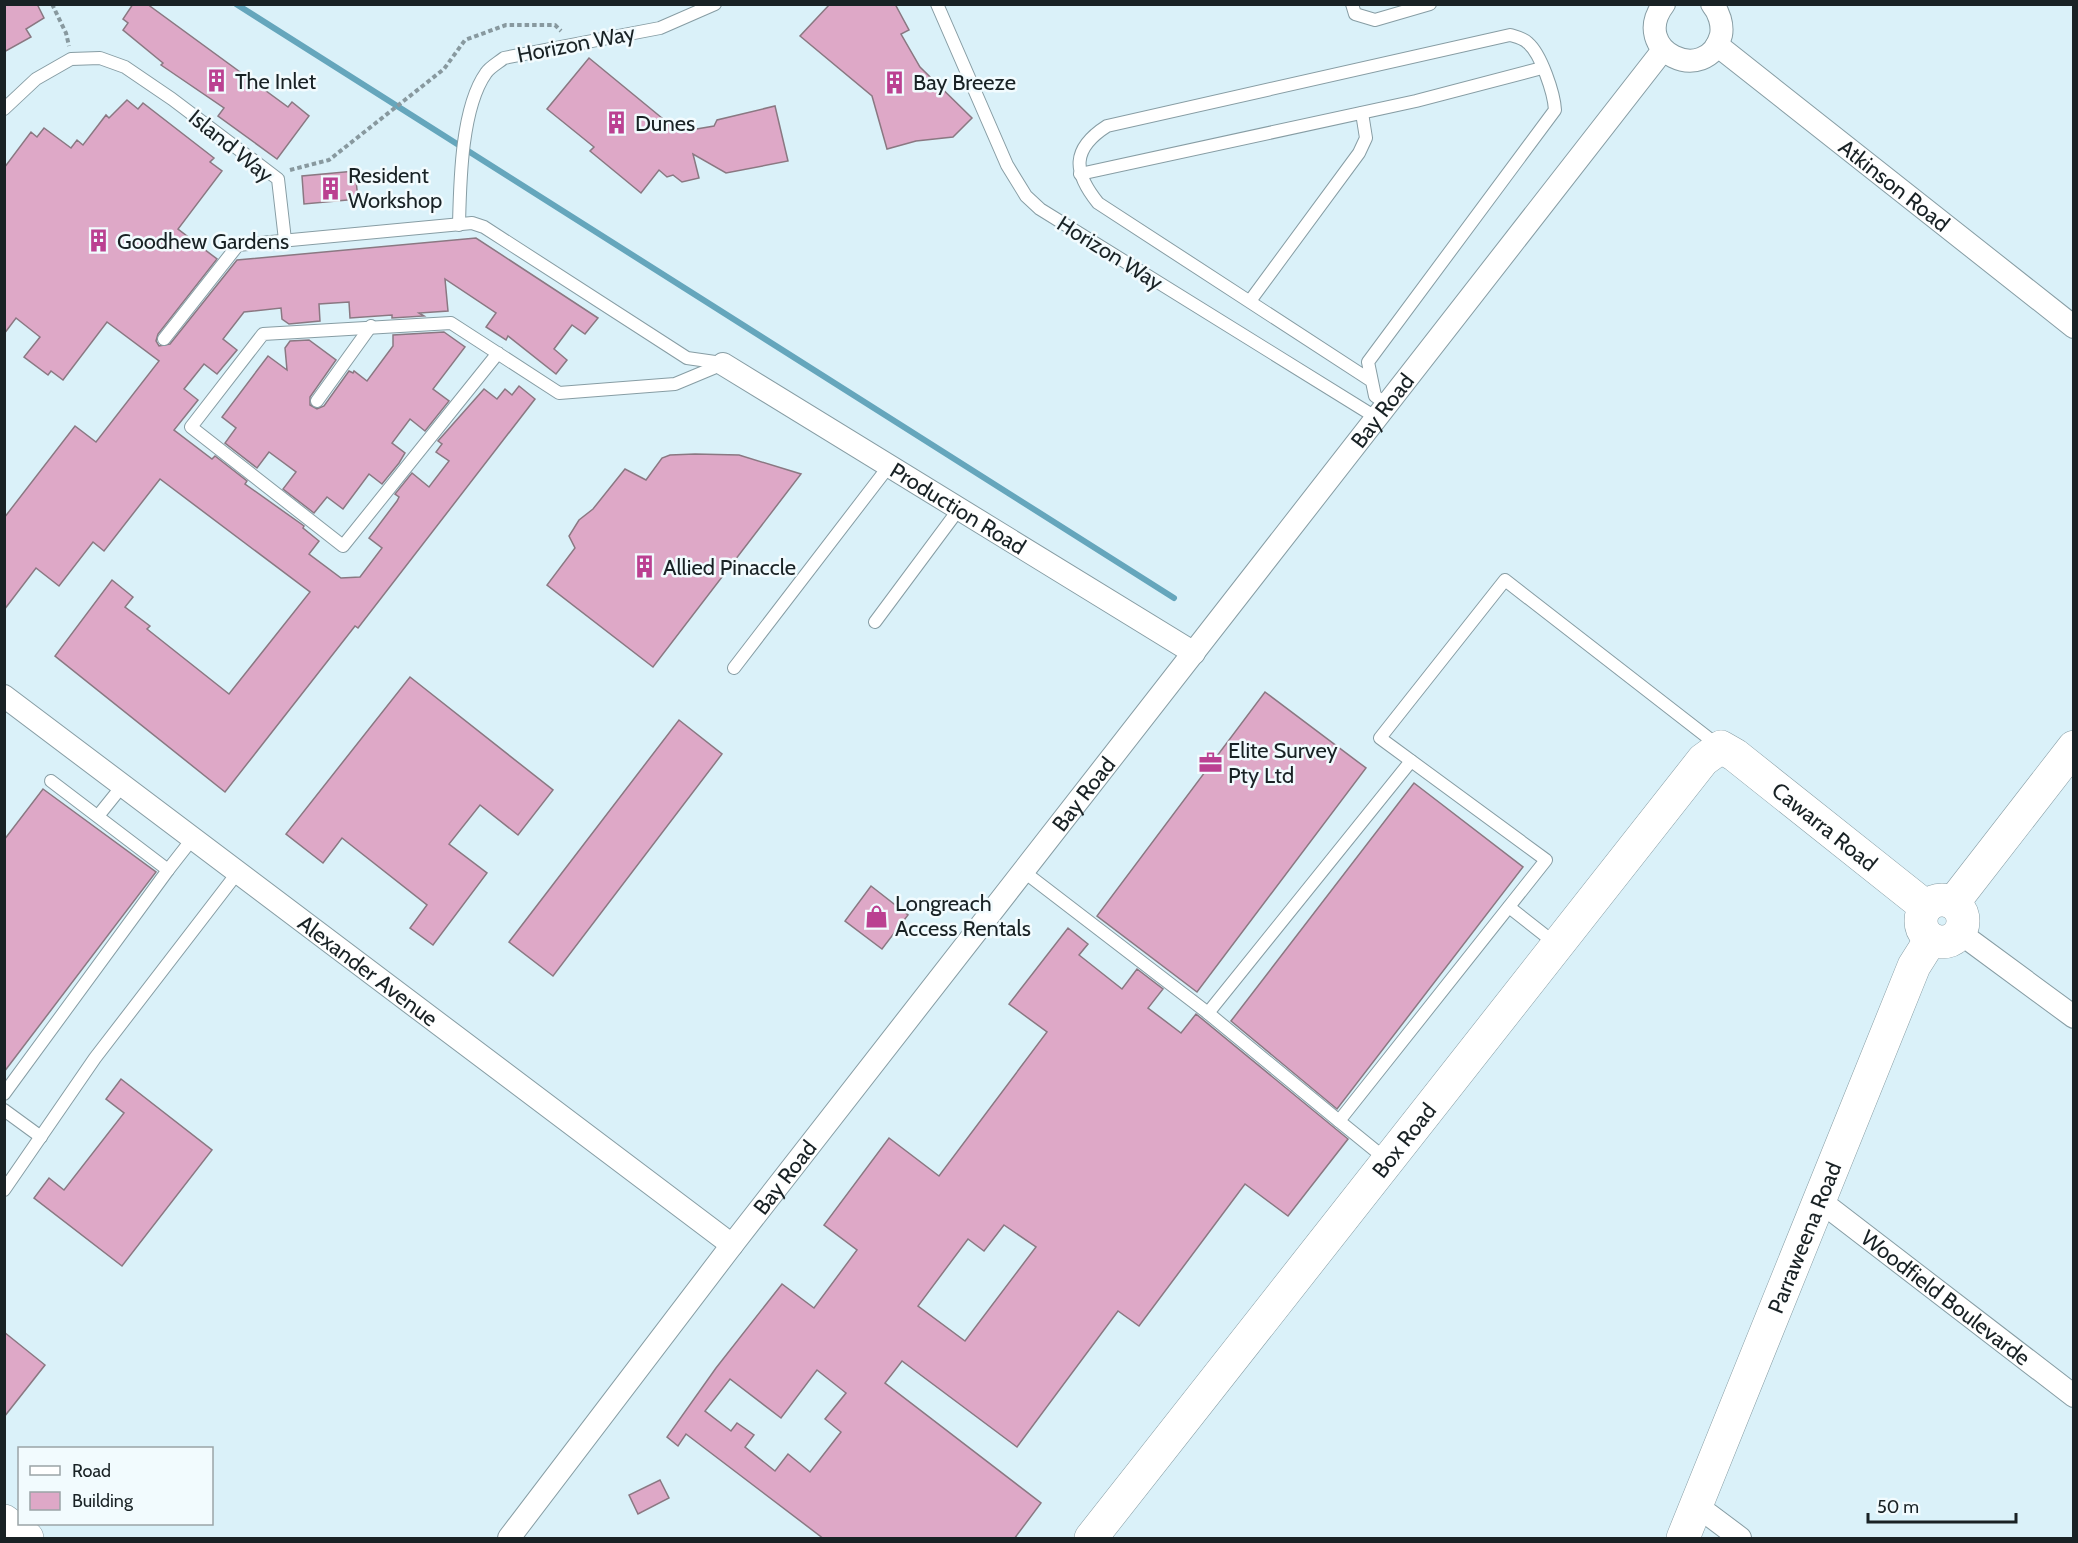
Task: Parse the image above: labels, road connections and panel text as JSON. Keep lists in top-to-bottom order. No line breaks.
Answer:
{"streets":{"street":["Atkinson Road","Bay Road","Production Road","Cawarra Road","Alexander Avenue","Box Road","Parraweena Road","Woodfield Boulevarde"],"lane":["Horizon Way","Island Way"]},"crossings":[["Horizon Way","Bay Road"],["Bay Road","Production Road"],["Bay Road","Alexander Avenue"],["Cawarra Road","Box Road"],["Cawarra Road","Parraweena Road"],["Parraweena Road","Woodfield Boulevarde"]],"places":{"building":["The Inlet","Bay Breeze","Dunes","Resident Workshop","Goodhew Gardens","Allied Pinaccle"],"office":["Elite Survey Pty Ltd"],"shop":["Longreach Access Rentals"]},"legend":["Road","Building"],"scale_bar":"50 m"}
